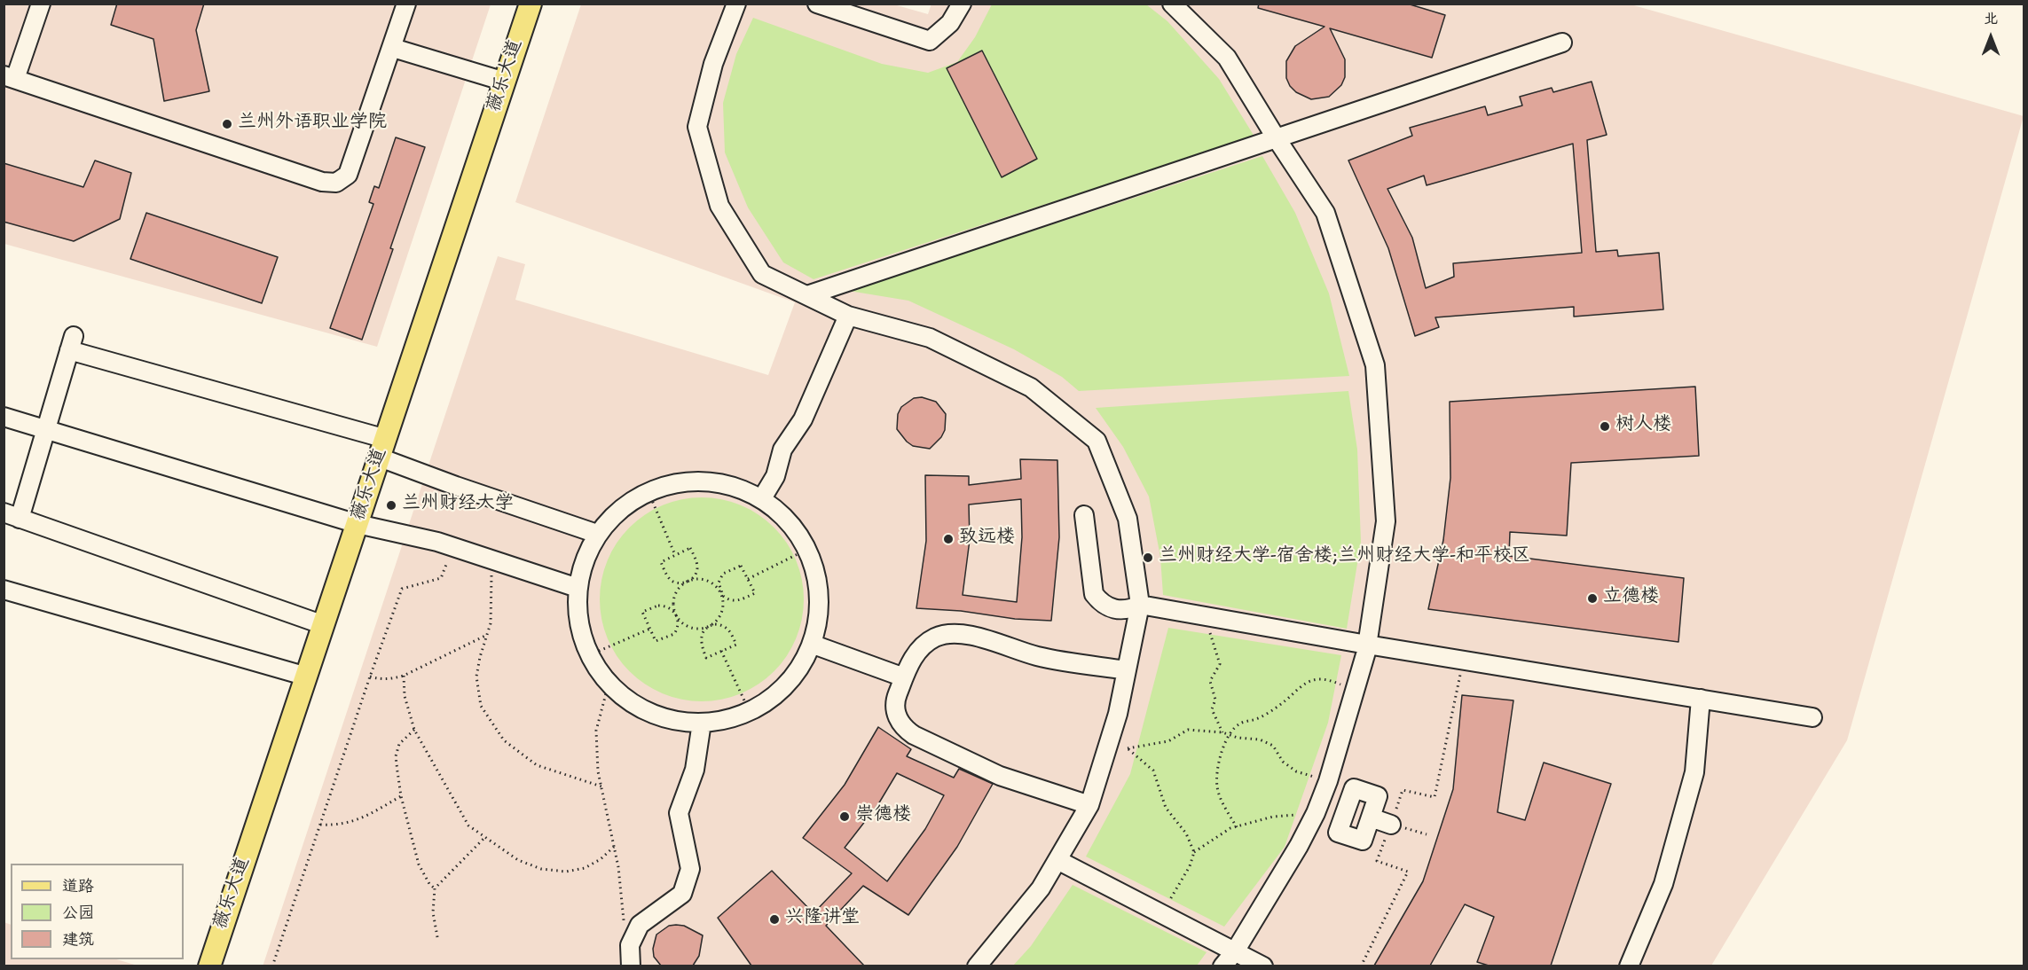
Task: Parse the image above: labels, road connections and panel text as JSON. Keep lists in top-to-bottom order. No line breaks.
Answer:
{"streets":{"main road":["薇乐大道"]},"places":["兰州外语职业学院","树人楼","兰州财经大学","致远楼","兰州财经大学-宿舍楼;兰州财经大学-和平校区","立德楼","崇德楼","兴隆讲堂"],"legend":["道路","公园","建筑"],"north":"top"}
